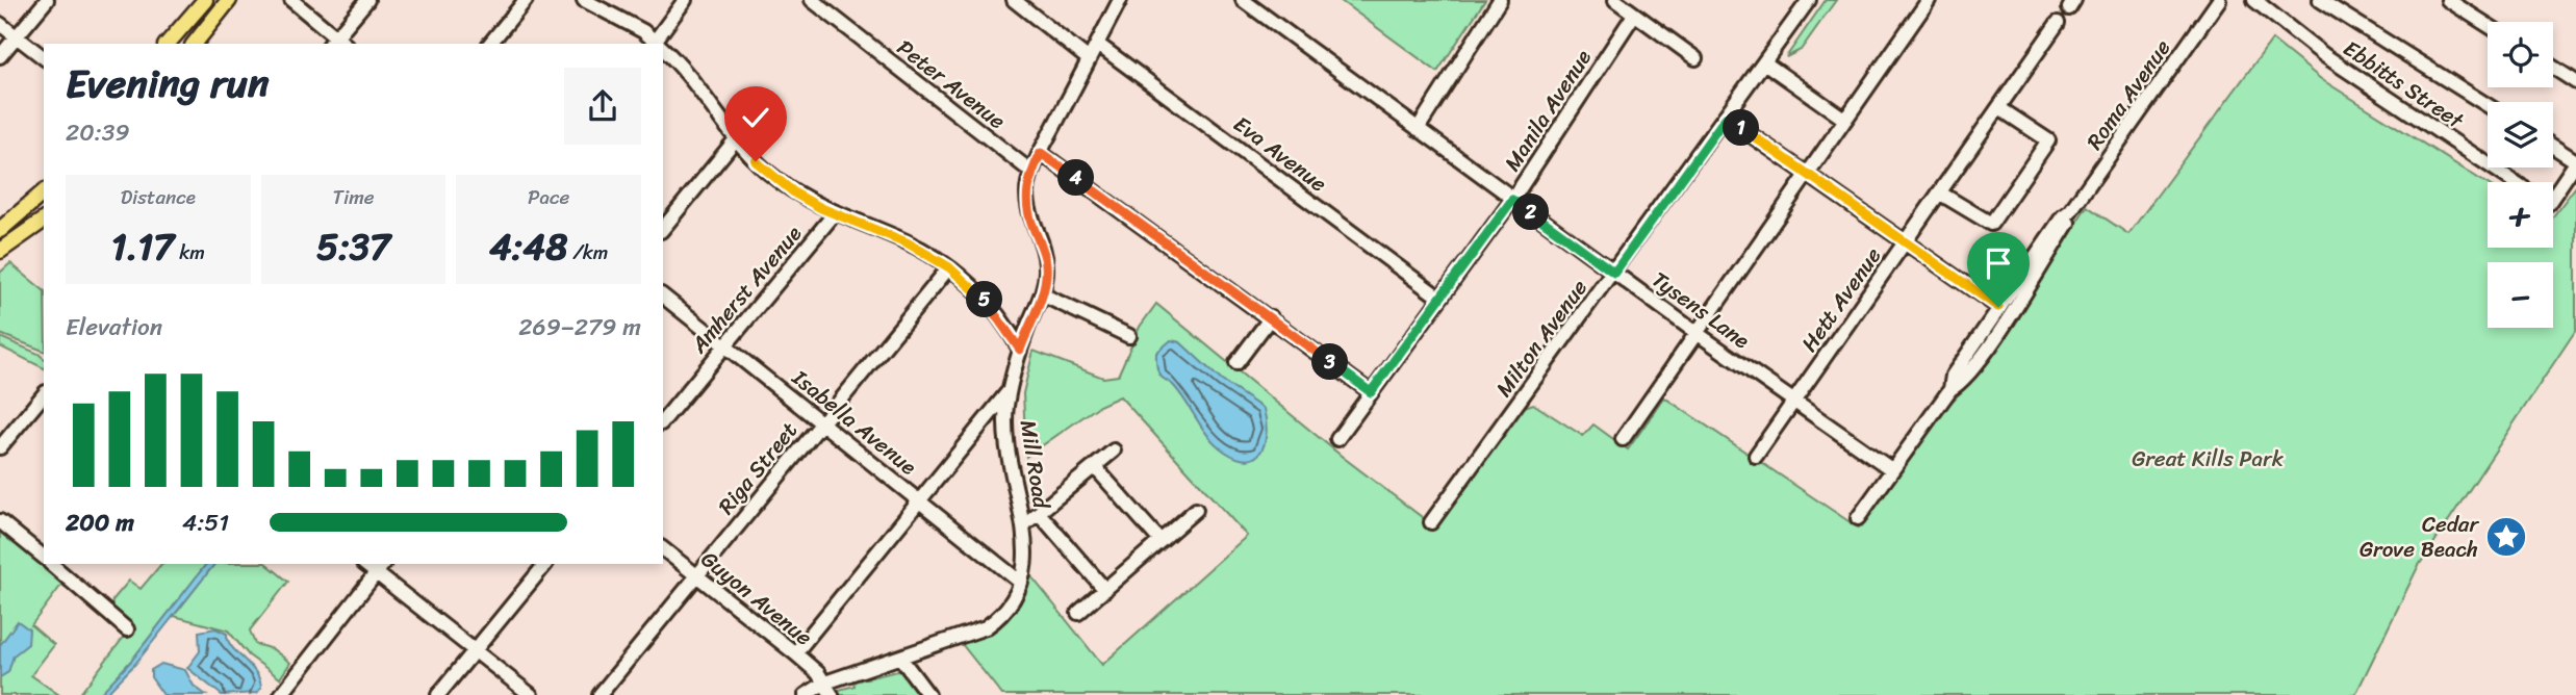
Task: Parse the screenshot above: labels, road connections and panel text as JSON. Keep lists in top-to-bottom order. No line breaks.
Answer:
{"streets":{"street":["Peter Avenue","Ebbitts Street","Roma Avenue","Manila Avenue","Eva Avenue","Amherst Avenue","Hett Avenue","Tysens Lane","Milton Avenue","Isabella Avenue","Mill Road","Riga Street","Guyon Avenue"]},"crossings":[["Peter Avenue","Mill Road"],["Roma Avenue","Tysens Lane"],["Manila Avenue","Eva Avenue"],["Manila Avenue","Tysens Lane"],["Eva Avenue","Mill Road"],["Amherst Avenue","Isabella Avenue"],["Hett Avenue","Tysens Lane"],["Tysens Lane","Milton Avenue"],["Isabella Avenue","Mill Road"],["Isabella Avenue","Riga Street"],["Mill Road","Guyon Avenue"],["Riga Street","Guyon Avenue"]],"parks":["Great Kills Park"],"places":{"place":["Cedar Grove Beach"]},"page":{"map_buttons":["+","−"],"heading":["Evening run","20:39"],"pins":["1","4","2","5","3"],"stats":[["Distance","1.17 km"],["Time","5:37"],["Pace","4:48 /km"]],"chart":["Elevation","269–279 m"],"list":[{"name":"200 m","note":"4:51"}]}}
